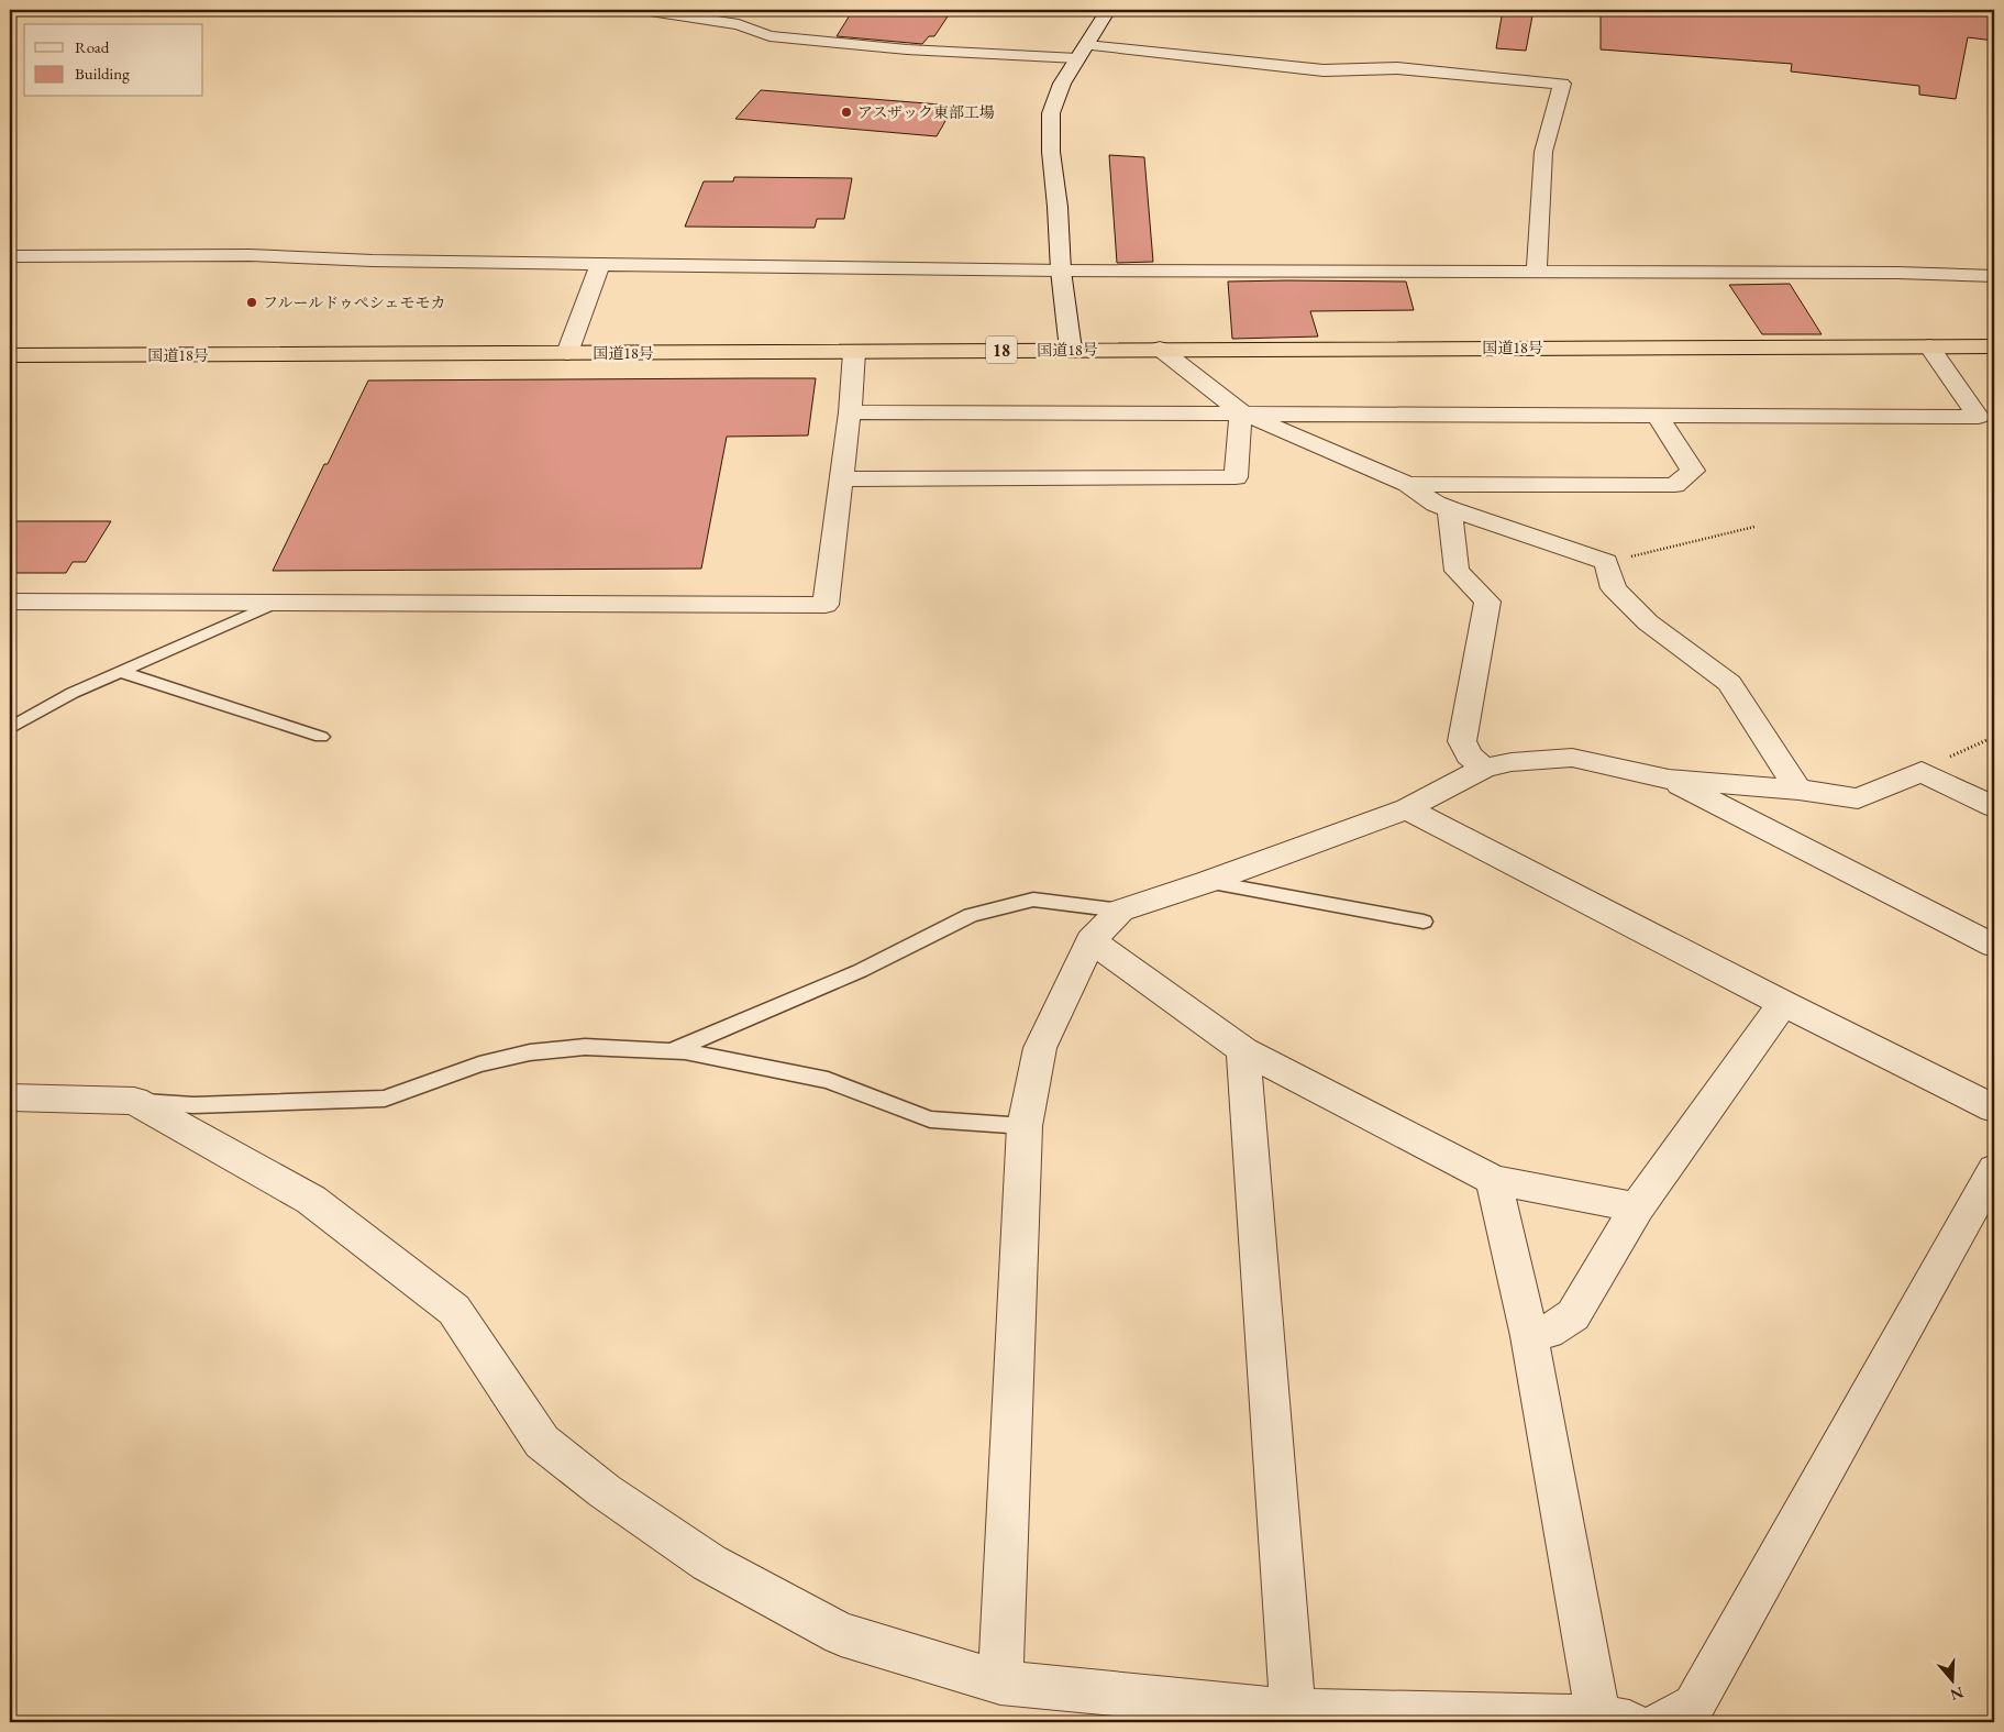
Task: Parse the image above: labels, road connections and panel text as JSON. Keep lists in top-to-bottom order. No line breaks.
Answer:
{"streets":{"highway":["国道18号","18"]},"places":["アスザック東部工場","フルールドゥぺシェモモカ"],"legend":["Road","Building"],"north":"bottom"}
